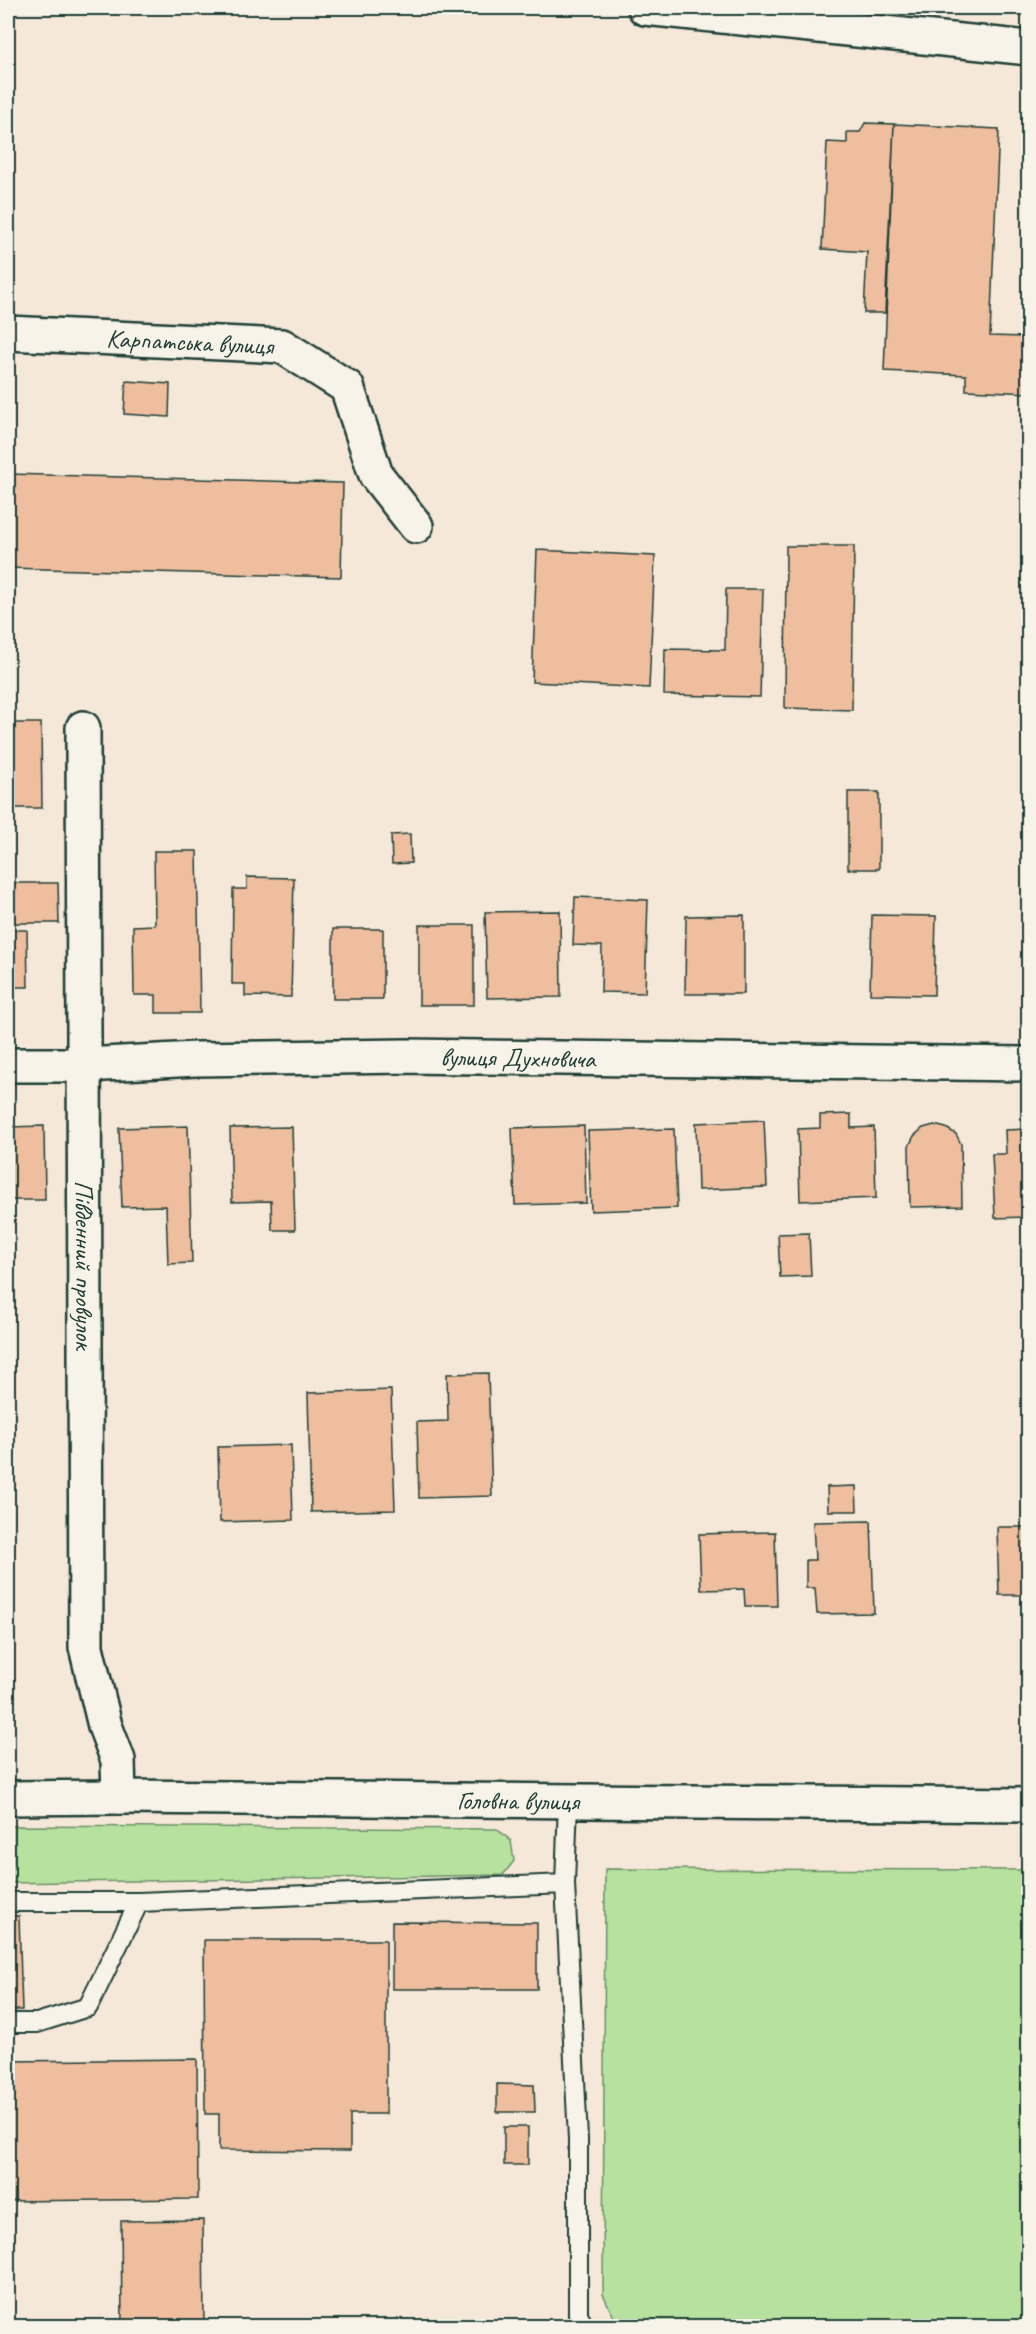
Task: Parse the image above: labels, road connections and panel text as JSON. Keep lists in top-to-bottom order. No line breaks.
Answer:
{"streets":{"street":["Карпатська вулиця","вулиця Духновича","Південний провулок","Головна вулиця"]},"crossings":[["вулиця Духновича","Південний провулок"],["Південний провулок","Головна вулиця"]]}
